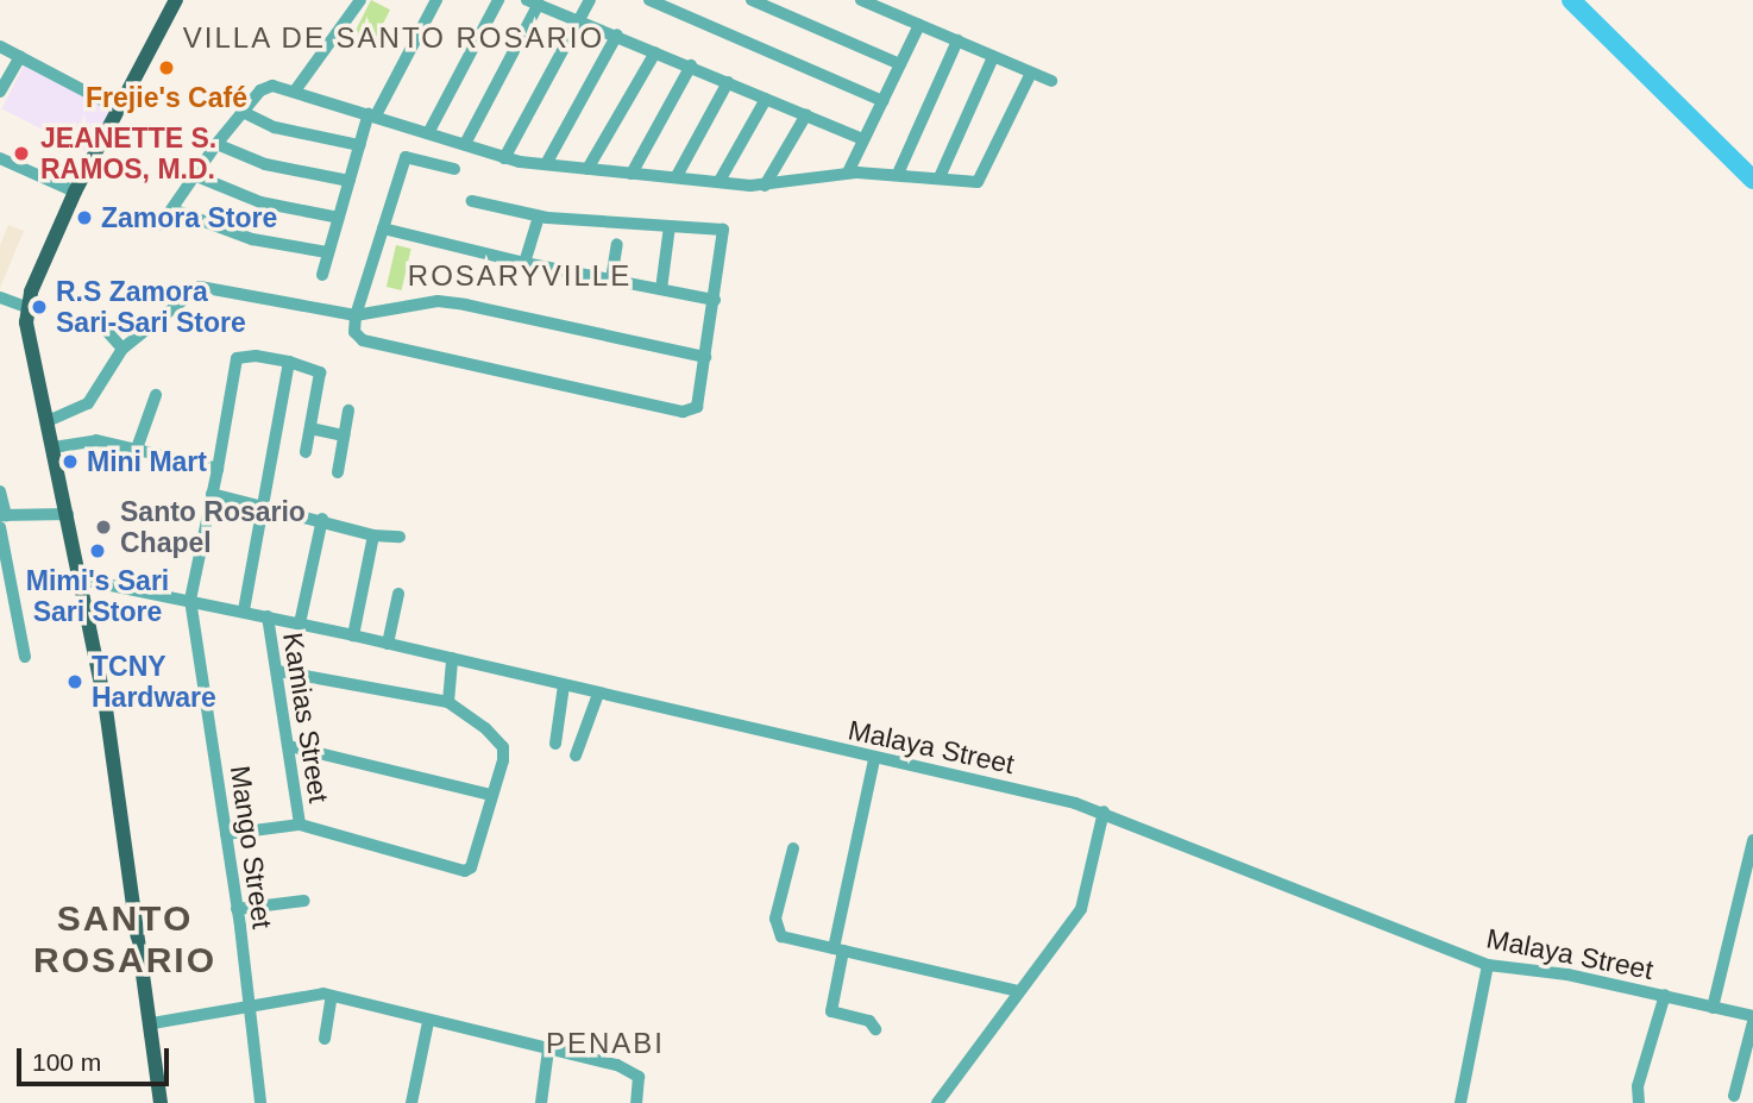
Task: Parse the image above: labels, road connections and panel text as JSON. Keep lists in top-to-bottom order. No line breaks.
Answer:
{"streets":{"street":["Kamias Street","Malaya Street","Mango Street"]},"crossings":[["Kamias Street","Malaya Street"],["Malaya Street","Mango Street"]],"districts":["VILLA DE SANTO ROSARIO","ROSARYVILLE","SANTO ROSARIO","PENABI"],"places":["Frejie's Café","JEANETTE S. RAMOS, M.D.","Zamora Store","R.S Zamora Sari-Sari Store","Mini Mart","Santo Rosario Chapel","Mimi's Sari Sari Store","TCNY Hardware"],"scale_bar":"100 m"}
